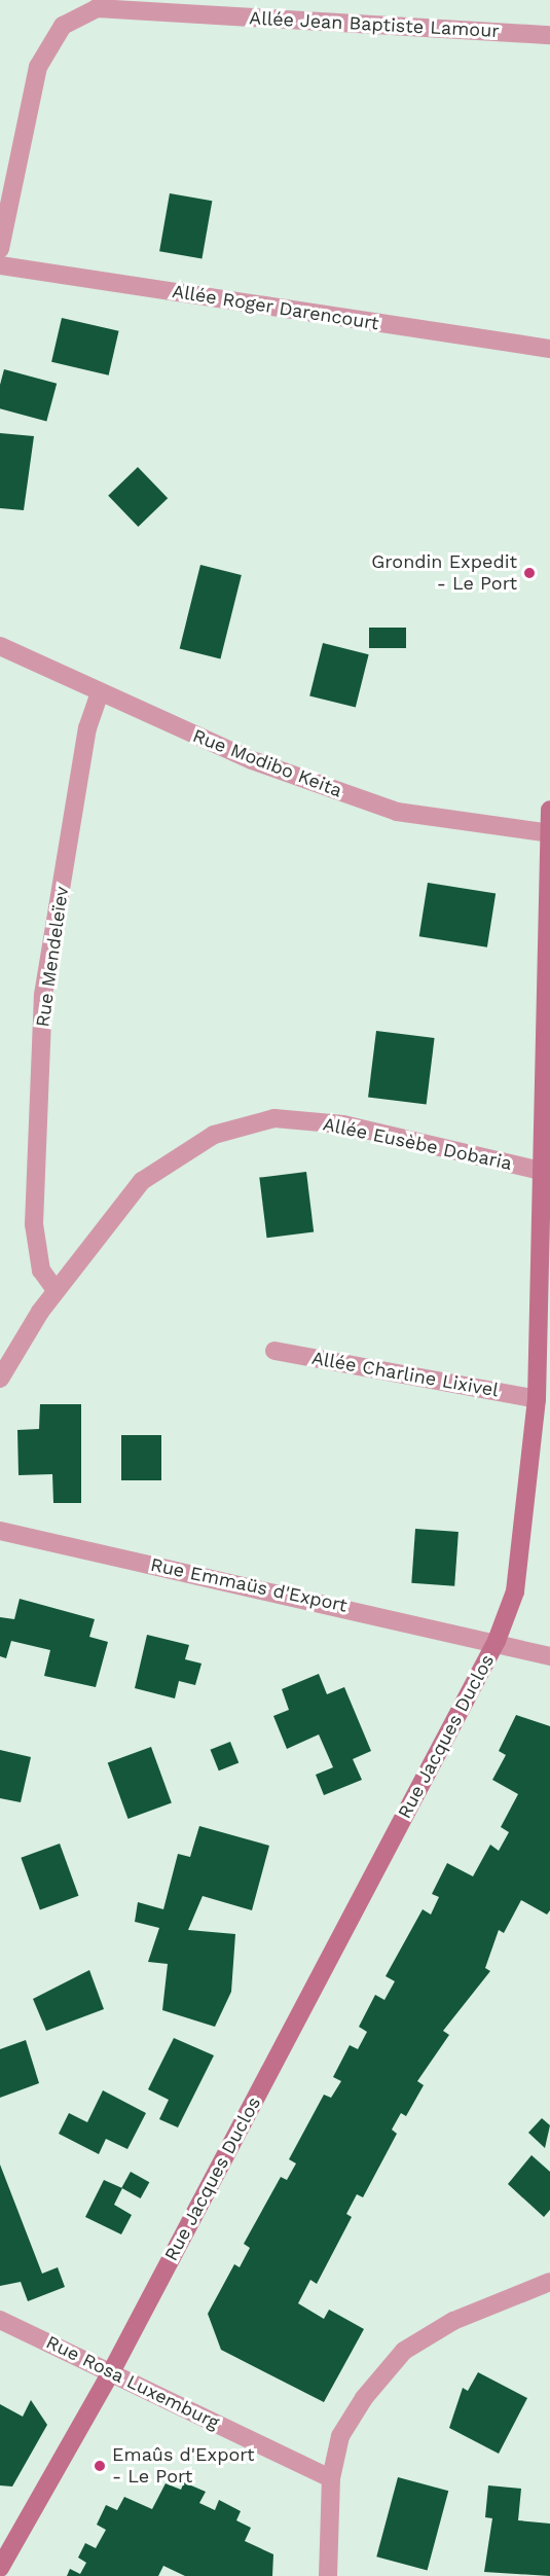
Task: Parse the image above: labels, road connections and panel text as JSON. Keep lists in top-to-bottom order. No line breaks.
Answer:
{"streets":{"street":["Allée Jean Baptiste Lamour","Allée Roger Darencourt","Rue Modibo Keita","Rue Mendeleïev","Allée Eusèbe Dobaria","Allée Charline Lixivel","Rue Emmaüs d'Export","Rue Jacques Duclos","Rue Rosa Luxemburg"]},"crossings":[["Rue Modibo Keita","Rue Mendeleïev"],["Rue Modibo Keita","Rue Jacques Duclos"],["Rue Mendeleïev","Allée Eusèbe Dobaria"],["Allée Eusèbe Dobaria","Rue Jacques Duclos"],["Allée Charline Lixivel","Rue Jacques Duclos"],["Rue Emmaüs d'Export","Rue Jacques Duclos"],["Rue Jacques Duclos","Rue Rosa Luxemburg"]],"places":["Grondin Expedit - Le Port","Emaûs d'Export - Le Port"]}
